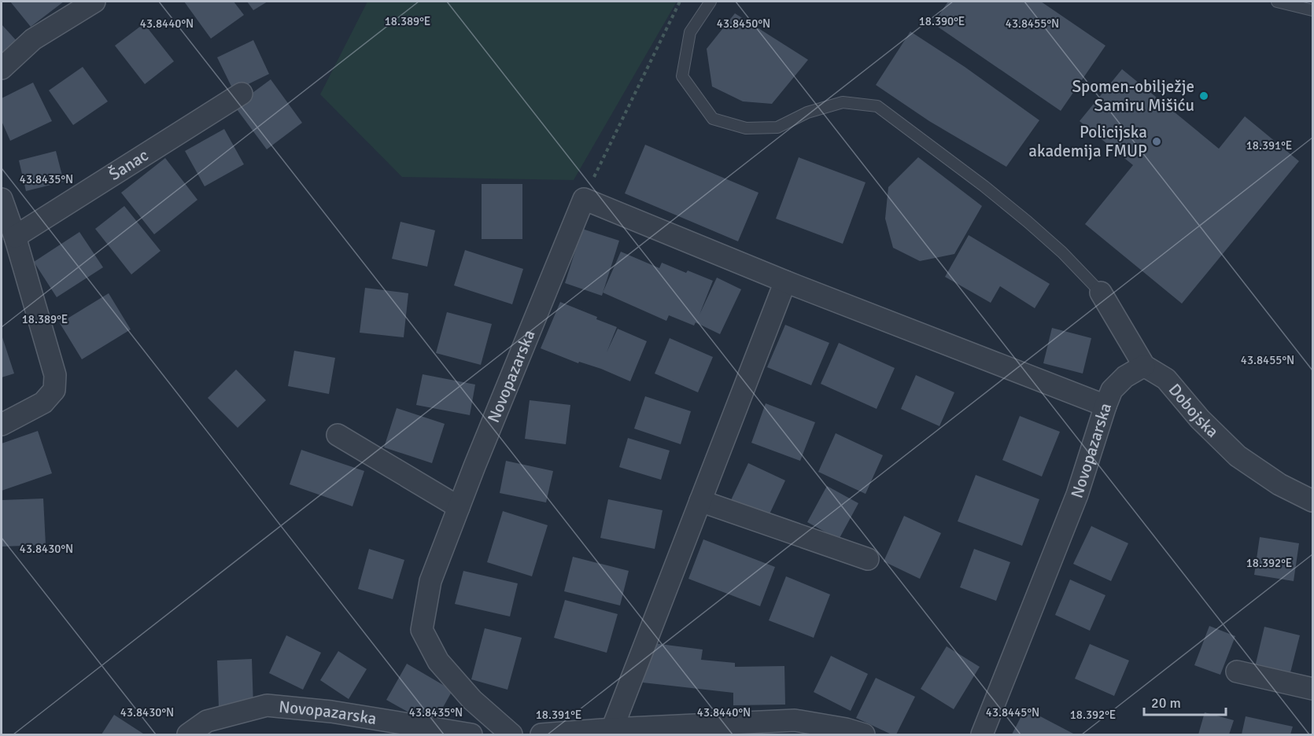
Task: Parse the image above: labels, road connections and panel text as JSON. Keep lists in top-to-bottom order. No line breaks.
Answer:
{"streets":{"street":["Šanac","Novopazarska","Dobojska"]},"places":["Spomen-obilježje Samiru Mišiću","Policijska akademija FMUP"],"scale_bar":"20 m","coordinates":["18.389°E","18.390°E","43.8455°N","43.8440°N","43.8450°N","18.391°E","43.8435°N","43.8430°N","18.392°E","43.8445°N"]}
